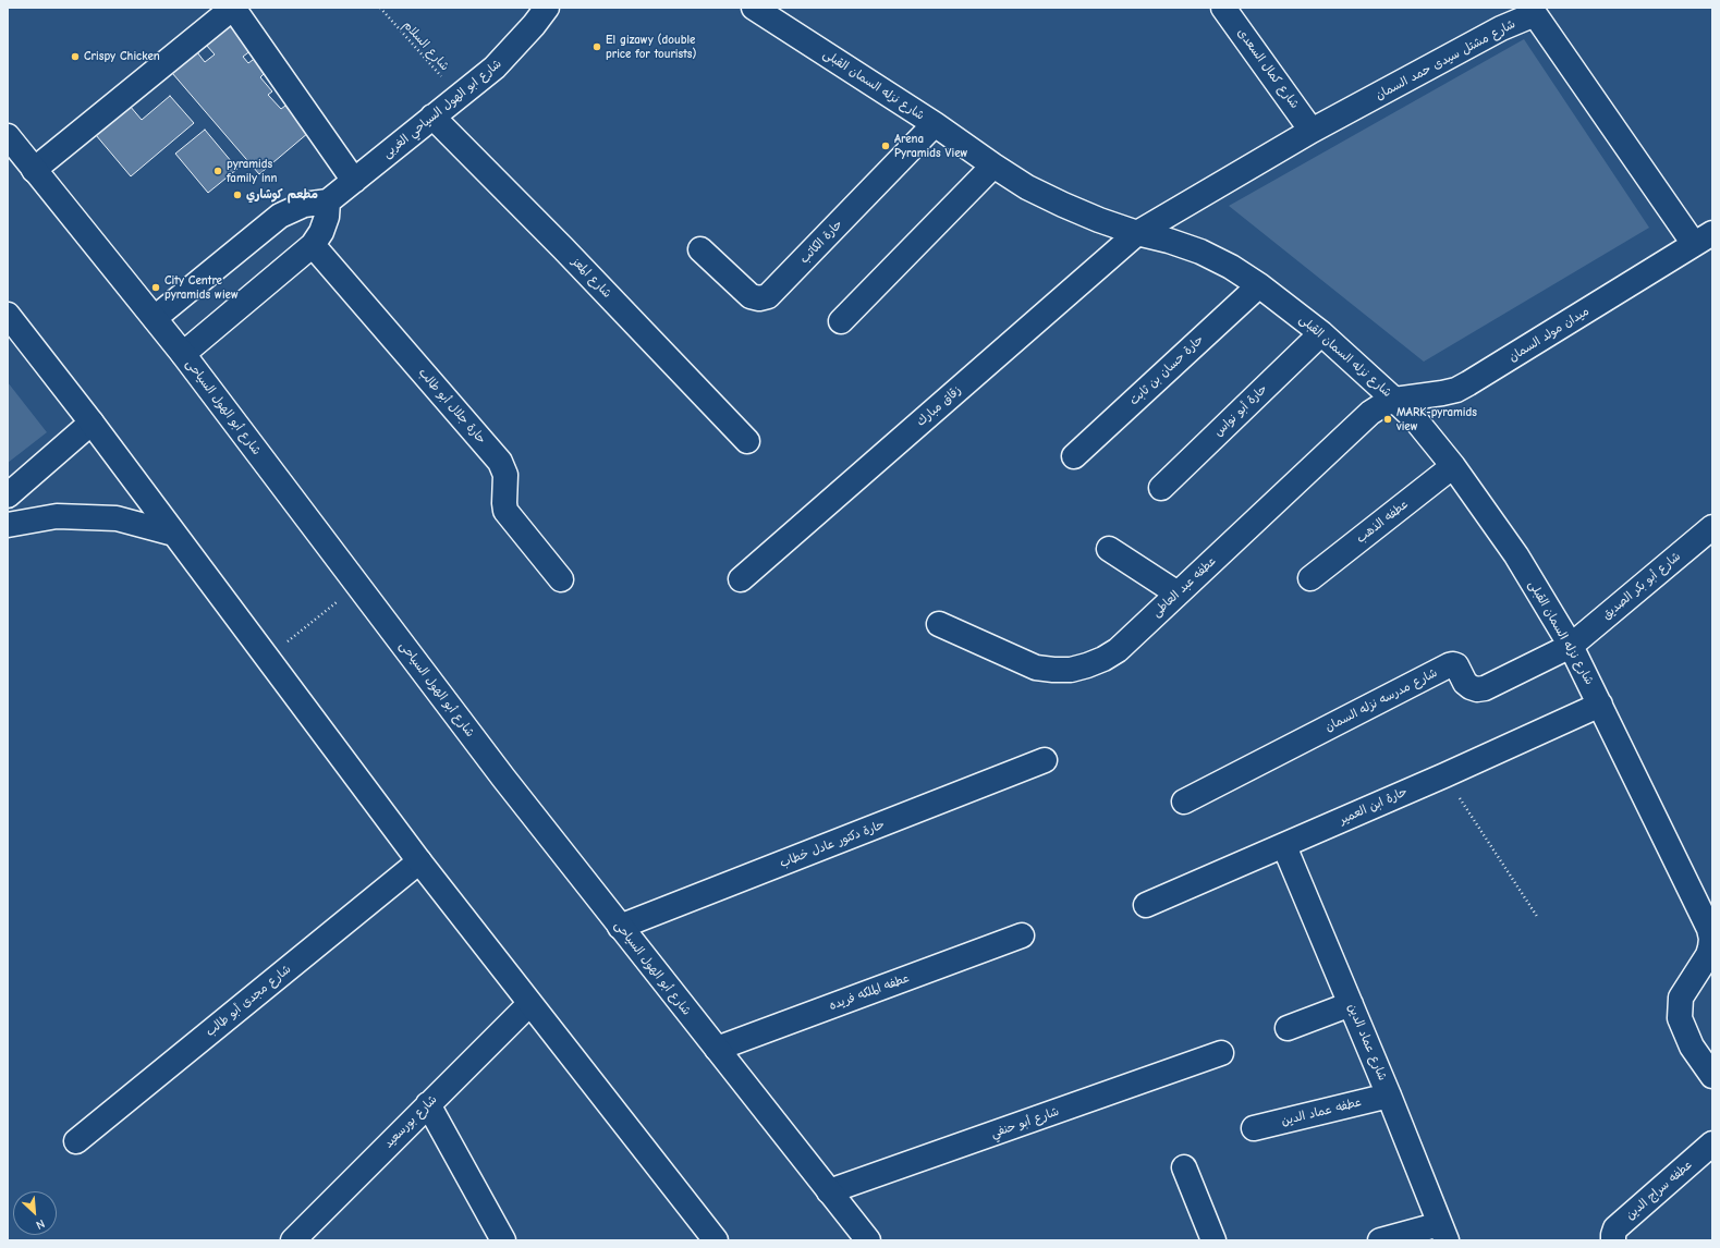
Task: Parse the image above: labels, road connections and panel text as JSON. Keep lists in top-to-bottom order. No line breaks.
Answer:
{"streets":{"street":["شارع مشتل سيدى حمد السمان","شارع كمال السعدى","شارع نزله السمان القبلى","شارع ابو الهول السياحي الغربى","حارة الكاتب","شارع المعز","ميدان مولد السمان","حارة حسان بن ثابت","حارة جلال أبو طالب","زقاق مبارك","شارع أبو الهول السياحى","حارة أبو نواس","عطفه الذهب","شارع أبو بكر الصديق","عطفه عبد العاطى","شارع مدرسه نزله السمان","حارة ابن العمير","حارة دكتور عادل خطاب","عطفه الملكه فريده","شارع مجدى أبو طالب","شارع عماد الدين","عطفه عماد الدين","شارع بورسعيد","شارع أبو حنفي","عطفه سراج الدين"],"path":["شارع السلام"]},"crossings":[["شارع السلام","شارع ابو الهول السياحي الغربى"],["شارع مشتل سيدى حمد السمان","شارع كمال السعدى"],["شارع مشتل سيدى حمد السمان","شارع نزله السمان القبلى"],["شارع مشتل سيدى حمد السمان","ميدان مولد السمان"],["شارع مشتل سيدى حمد السمان","زقاق مبارك"],["شارع نزله السمان القبلى","حارة الكاتب"],["شارع نزله السمان القبلى","ميدان مولد السمان"],["شارع نزله السمان القبلى","حارة حسان بن ثابت"],["شارع نزله السمان القبلى","زقاق مبارك"],["شارع نزله السمان القبلى","حارة أبو نواس"],["شارع نزله السمان القبلى","عطفه الذهب"],["شارع نزله السمان القبلى","شارع أبو بكر الصديق"],["شارع نزله السمان القبلى","عطفه عبد العاطى"],["شارع نزله السمان القبلى","شارع مدرسه نزله السمان"],["شارع نزله السمان القبلى","حارة ابن العمير"],["شارع ابو الهول السياحي الغربى","شارع المعز"],["ميدان مولد السمان","عطفه عبد العاطى"],["شارع أبو الهول السياحى","حارة دكتور عادل خطاب"],["شارع أبو الهول السياحى","عطفه الملكه فريده"],["شارع أبو الهول السياحى","شارع أبو حنفي"],["شارع أبو بكر الصديق","شارع مدرسه نزله السمان"],["حارة ابن العمير","شارع عماد الدين"],["شارع عماد الدين","عطفه عماد الدين"]],"places":["El gizawy (double price for tourists)","Crispy Chicken","Arena Pyramids View","pyramids family inn","مطعم كوشاري","City Centre pyramids wiew","MARK-pyramids view"],"north":"bottom right"}
